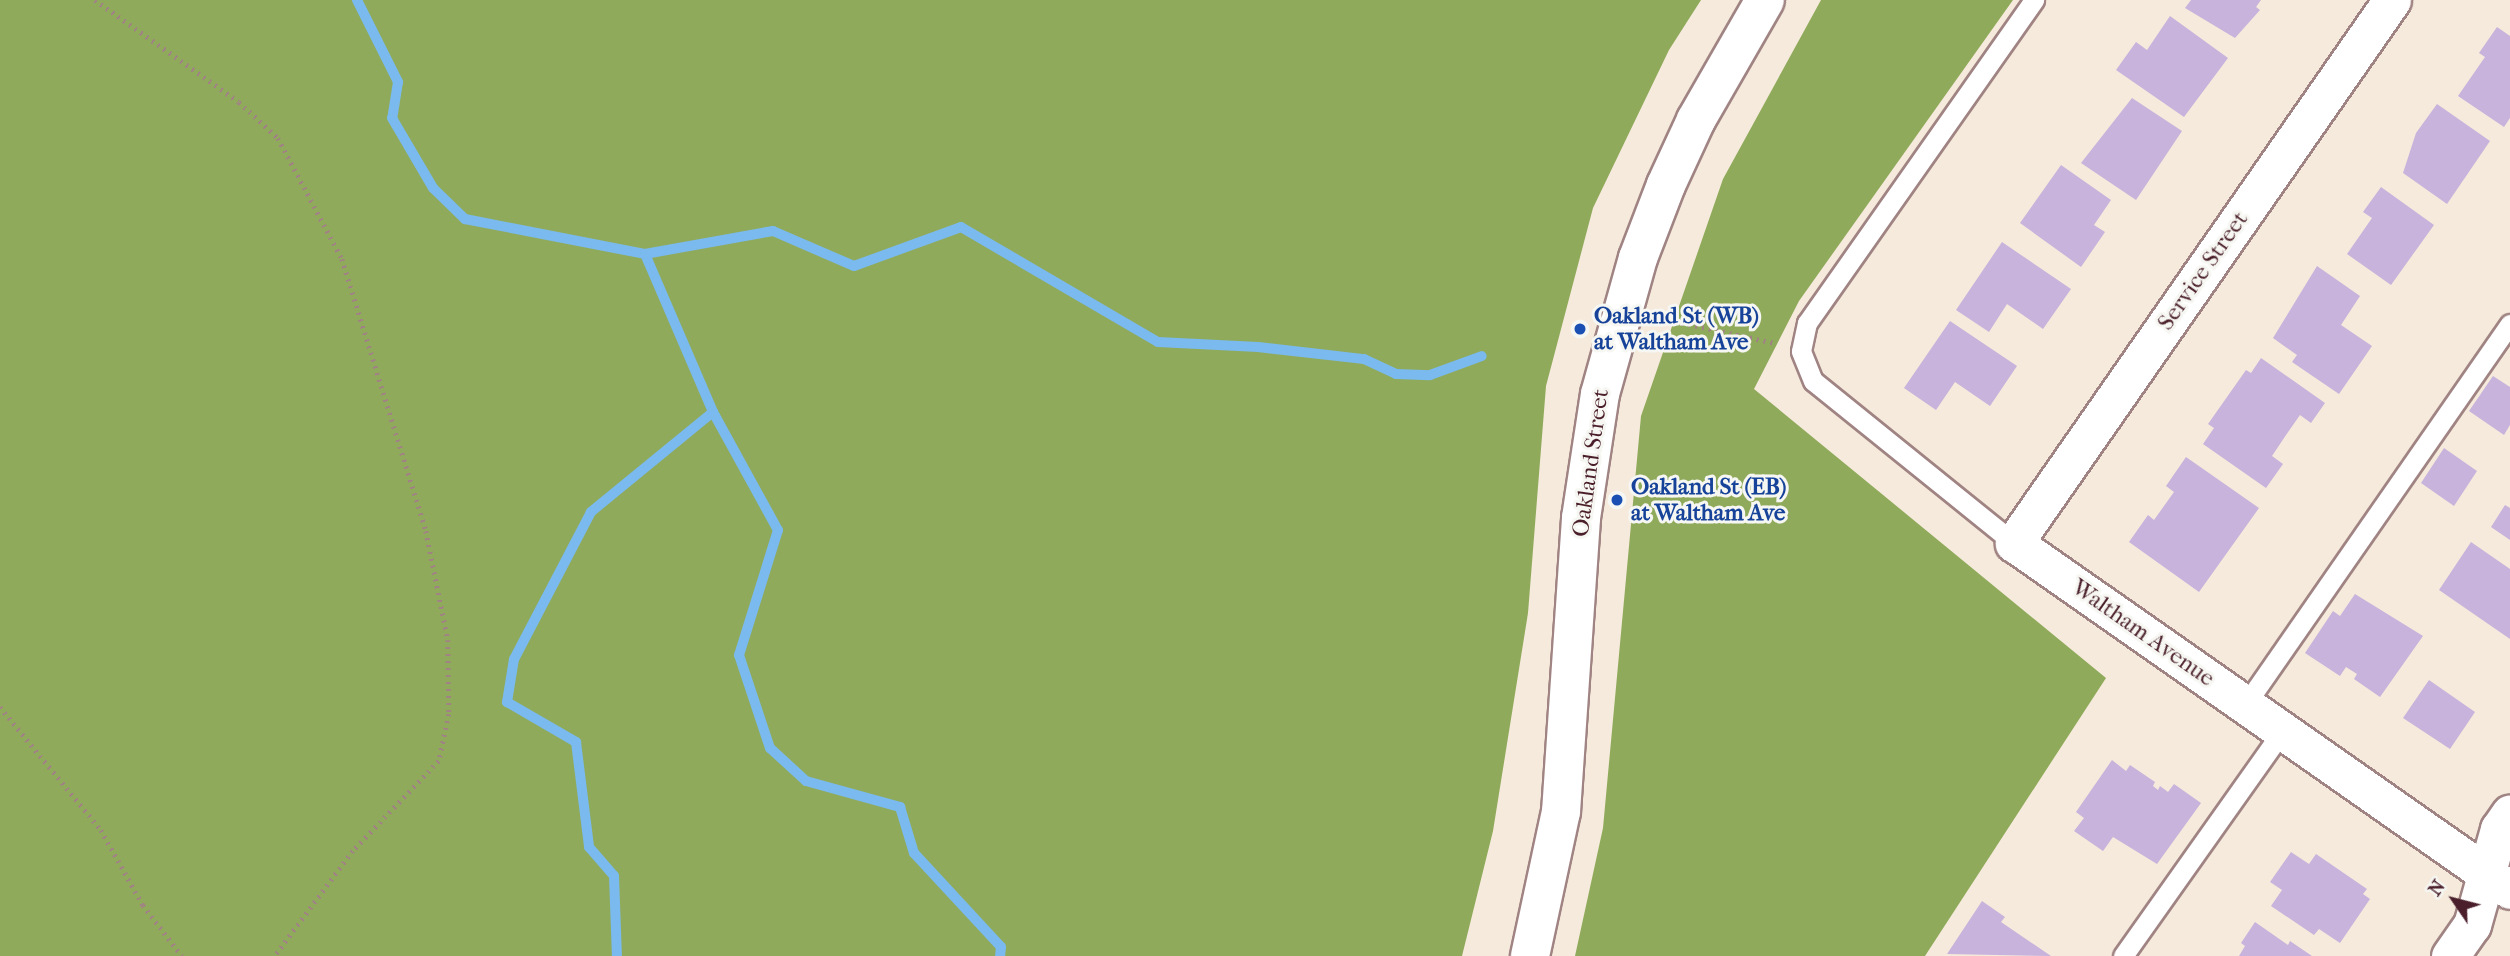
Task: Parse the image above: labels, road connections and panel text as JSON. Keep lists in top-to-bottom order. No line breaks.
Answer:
{"streets":{"street":["Service Street","Oakland Street","Waltham Avenue"]},"crossings":[["Service Street","Waltham Avenue"]],"places":["Oakland St (WB) at Waltham Ave","Oakland St (EB) at Waltham Ave"],"north":"top left"}
